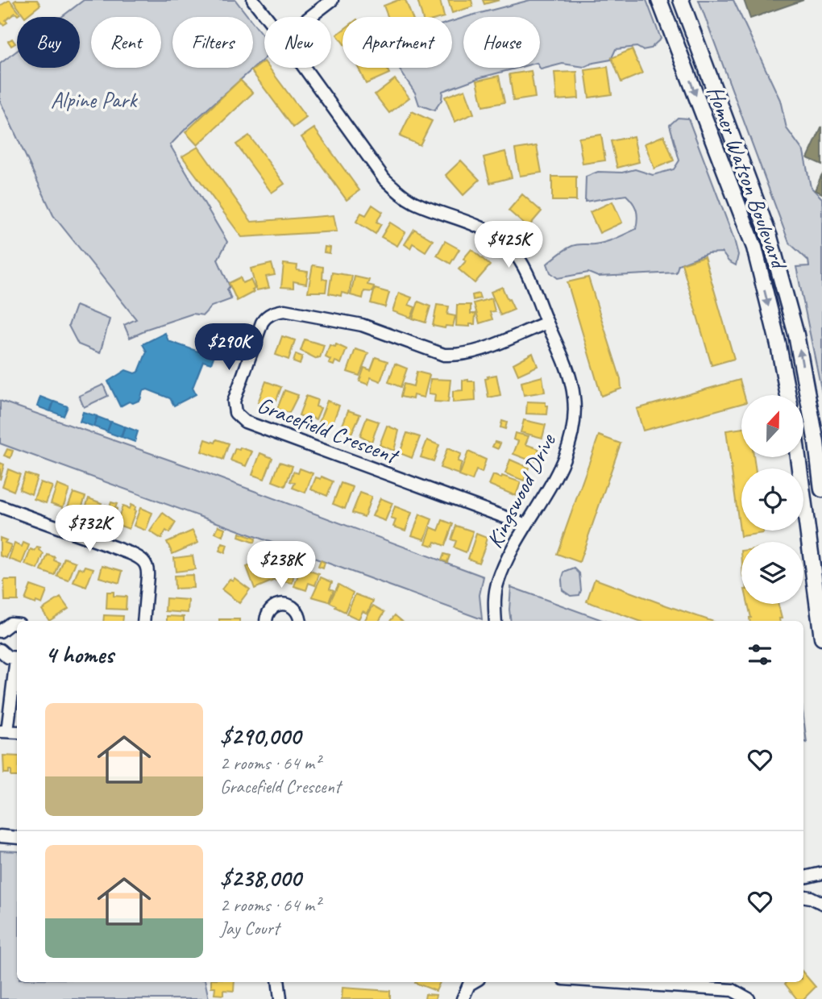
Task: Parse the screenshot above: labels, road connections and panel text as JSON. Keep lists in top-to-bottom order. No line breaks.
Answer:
{"streets":{"main road":["Homer Watson Boulevard"],"street":["Gracefield Crescent","Kingswood Drive"]},"crossings":[["Gracefield Crescent","Kingswood Drive"]],"parks":["Alpine Park"],"north":"top","page":{"chip":["Buy","Rent","Filters","New","Apartment","House"],"price":["$425K","$290K","$732K","$238K"],"heading":"4 homes","list":[{"name":"$290,000","note":"2 rooms · 64 m² · Gracefield Crescent"},{"name":"$238,000","note":"2 rooms · 64 m² · Jay Court"}]}}
